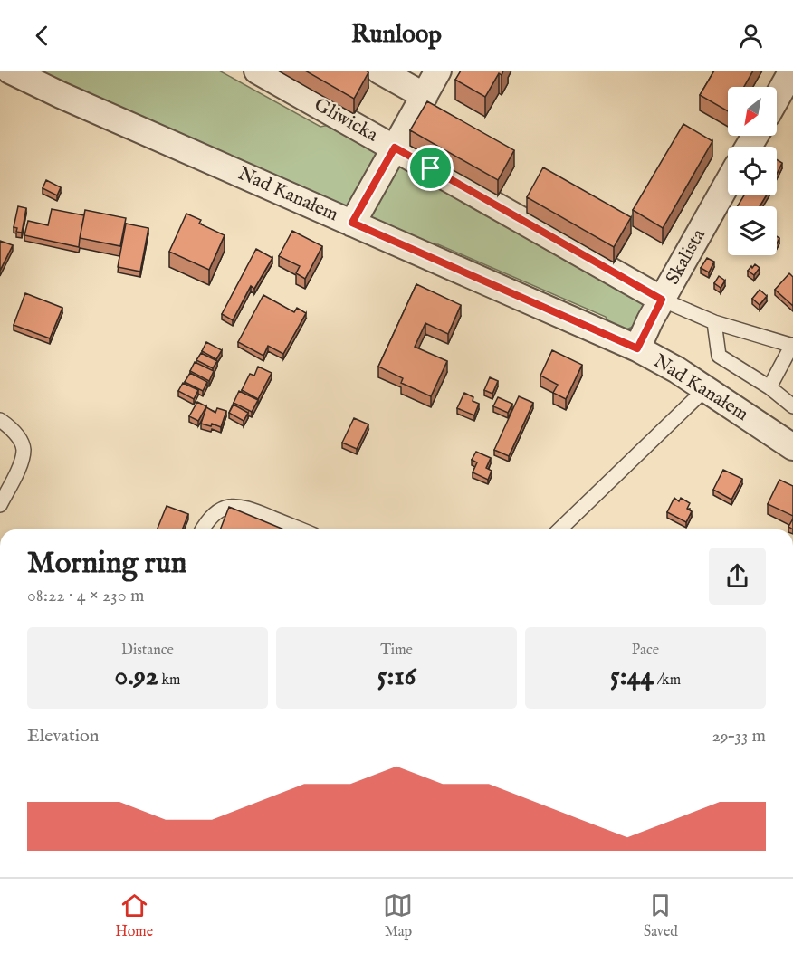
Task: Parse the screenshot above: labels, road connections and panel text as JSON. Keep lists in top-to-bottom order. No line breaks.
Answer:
{"streets":{"street":["Gliwicka","Nad Kanałem","Skalista"]},"crossings":[["Gliwicka","Skalista"],["Nad Kanałem","Skalista"]],"north":"bottom left","page":{"header":"Runloop","heading":["Morning run","08:22 · 4 × 230 m"],"stats":[["Distance","0.92 km"],["Time","5:16"],["Pace","5:44 /km"]],"chart":["Elevation","29–33 m"],"tabs":["Home","Map","Saved"]}}
